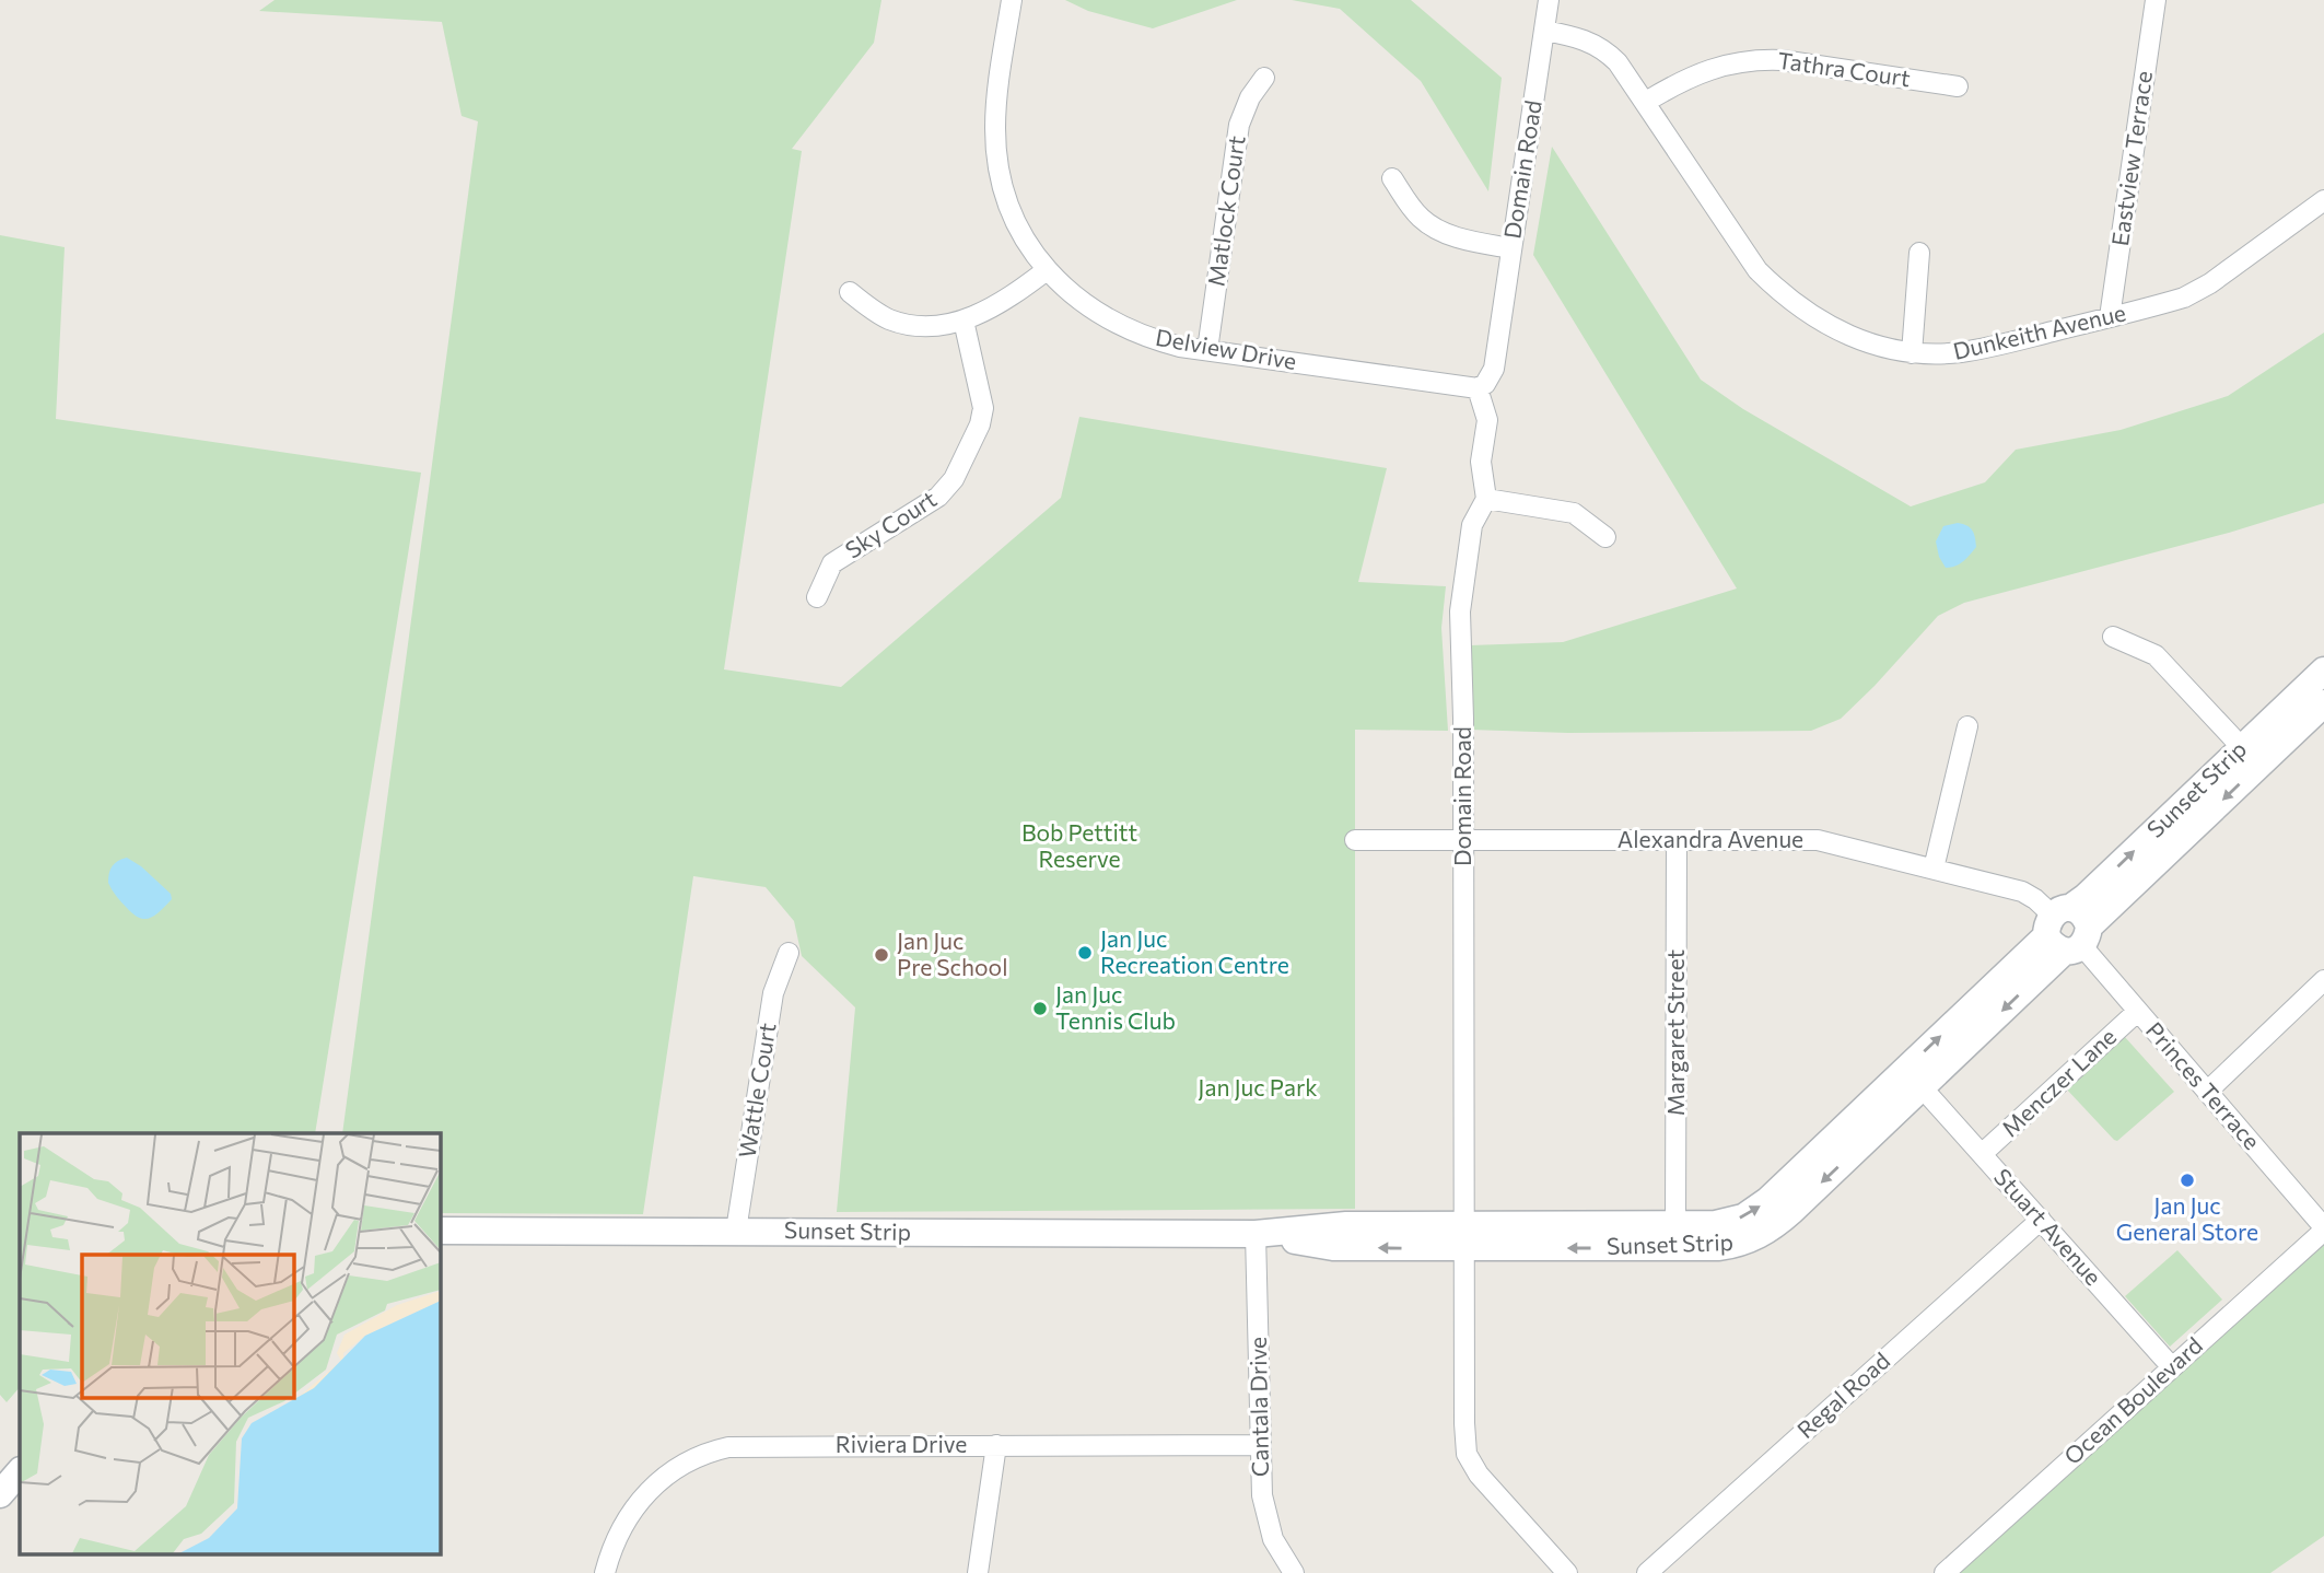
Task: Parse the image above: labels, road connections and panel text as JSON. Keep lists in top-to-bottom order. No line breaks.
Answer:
{"streets":{"street":["Tathra Court","Eastview Terrace","Domain Road","Matlock Court","Dunkeith Avenue","Delview Drive","Sky Court","Sunset Strip","Alexandra Avenue","Margaret Street","Menczer Lane","Princes Terrace","Wattle Court","Stuart Avenue","Regal Road","Ocean Boulevard","Cantala Drive","Riviera Drive"]},"crossings":[["Tathra Court","Dunkeith Avenue"],["Eastview Terrace","Dunkeith Avenue"],["Domain Road","Dunkeith Avenue"],["Domain Road","Delview Drive"],["Domain Road","Sunset Strip"],["Domain Road","Alexandra Avenue"],["Matlock Court","Delview Drive"],["Sunset Strip","Alexandra Avenue"],["Sunset Strip","Margaret Street"],["Sunset Strip","Princes Terrace"],["Sunset Strip","Wattle Court"],["Sunset Strip","Stuart Avenue"],["Sunset Strip","Cantala Drive"],["Alexandra Avenue","Margaret Street"],["Alexandra Avenue","Princes Terrace"],["Menczer Lane","Princes Terrace"],["Menczer Lane","Stuart Avenue"],["Princes Terrace","Ocean Boulevard"],["Stuart Avenue","Regal Road"],["Stuart Avenue","Ocean Boulevard"],["Cantala Drive","Riviera Drive"]],"parks":["Bob Pettitt Reserve","Jan Juc Park"],"places":["Jan Juc Recreation Centre","Jan Juc Pre School","Jan Juc Tennis Club","Jan Juc General Store"]}
